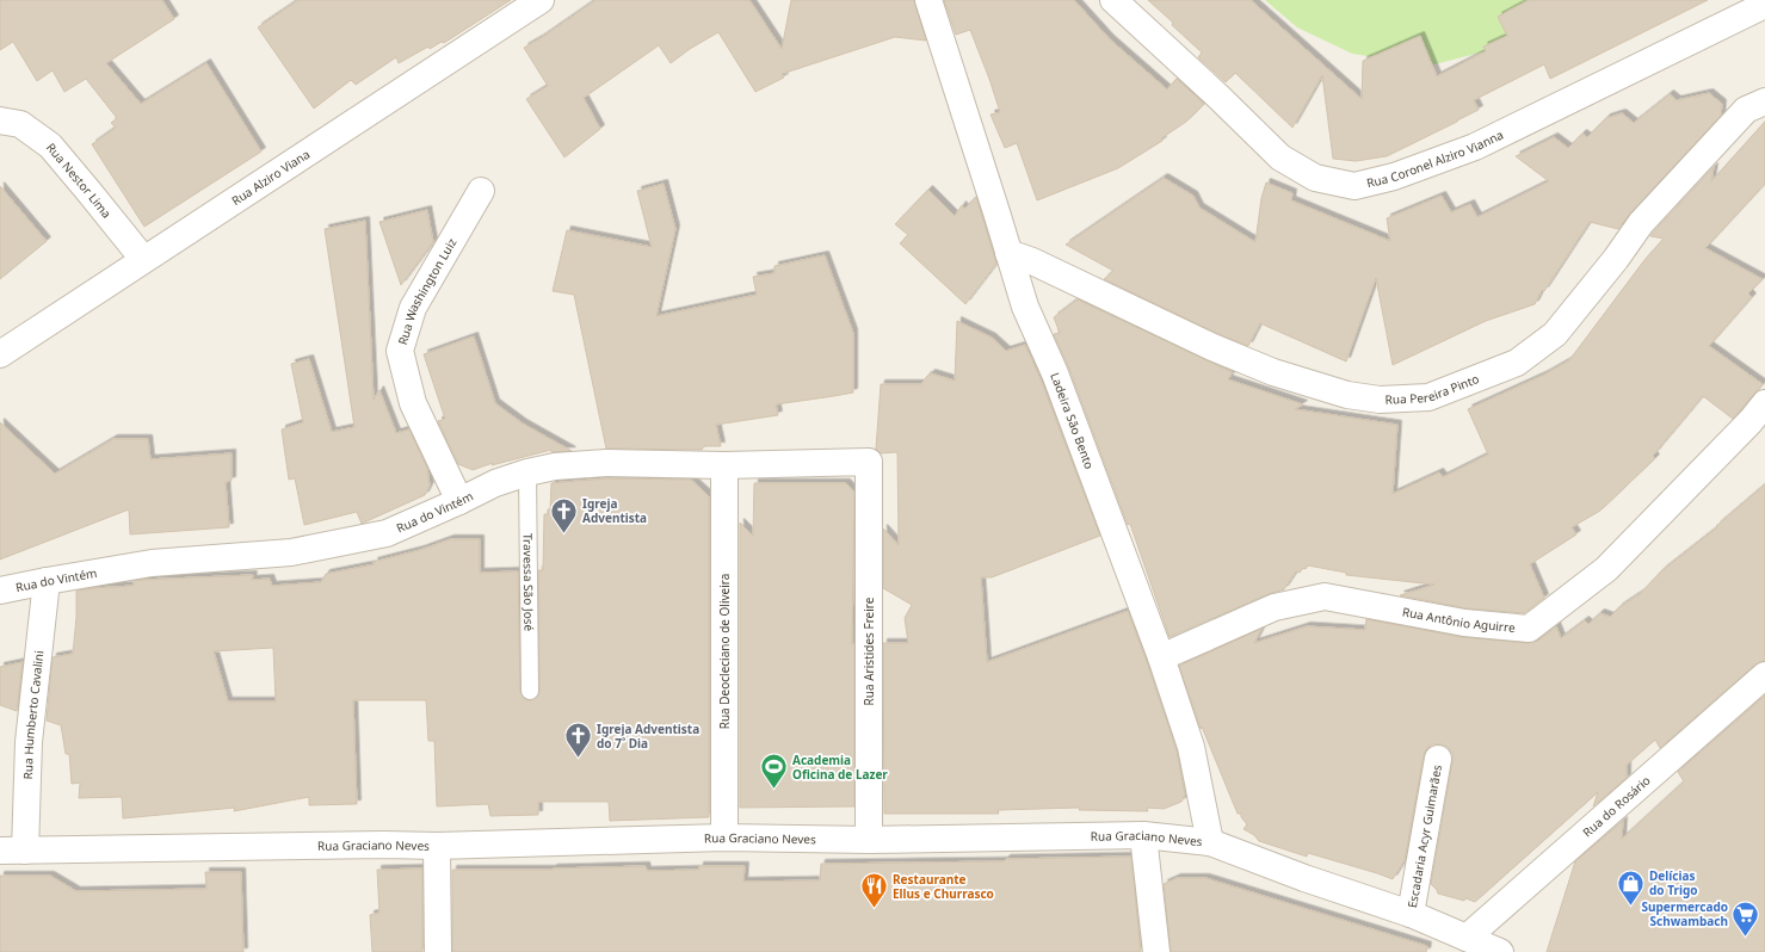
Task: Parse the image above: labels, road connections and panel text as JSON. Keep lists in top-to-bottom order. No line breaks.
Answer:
{"streets":{"street":["Rua Coronel Alziro Vianna","Rua Alziro Viana","Rua Nestor Lima","Rua Washington Luiz","Rua Pereira Pinto","Ladeira São Bento","Rua do Vintém","Rua Antônio Aguirre","Rua Deocleciano de Oliveira","Rua Aristides Freire","Rua Humberto Cavalini","Rua do Rosário","Escadaria Acyr Guimarães","Rua Graciano Neves"],"lane":["Travessa São José"]},"crossings":[["Rua Alziro Viana","Rua Nestor Lima"],["Rua Washington Luiz","Rua do Vintém"],["Rua Pereira Pinto","Ladeira São Bento"],["Ladeira São Bento","Rua Antônio Aguirre"],["Ladeira São Bento","Rua Graciano Neves"],["Rua do Vintém","Travessa São José"],["Rua do Vintém","Rua Deocleciano de Oliveira"],["Rua do Vintém","Rua Aristides Freire"],["Rua do Vintém","Rua Humberto Cavalini"],["Rua Deocleciano de Oliveira","Rua Graciano Neves"],["Rua Aristides Freire","Rua Graciano Neves"],["Rua Humberto Cavalini","Rua Graciano Neves"],["Rua do Rosário","Rua Graciano Neves"],["Escadaria Acyr Guimarães","Rua Graciano Neves"]],"places":{"church":["Igreja Adventista","Igreja Adventista do 7˚ Dia"],"sports":["Academia Oficina de Lazer"],"shop":["Delícias do Trigo"],"restaurant":["Restaurante Ellus e Churrasco"],"supermarket":["Supermercado Schwambach"]}}
